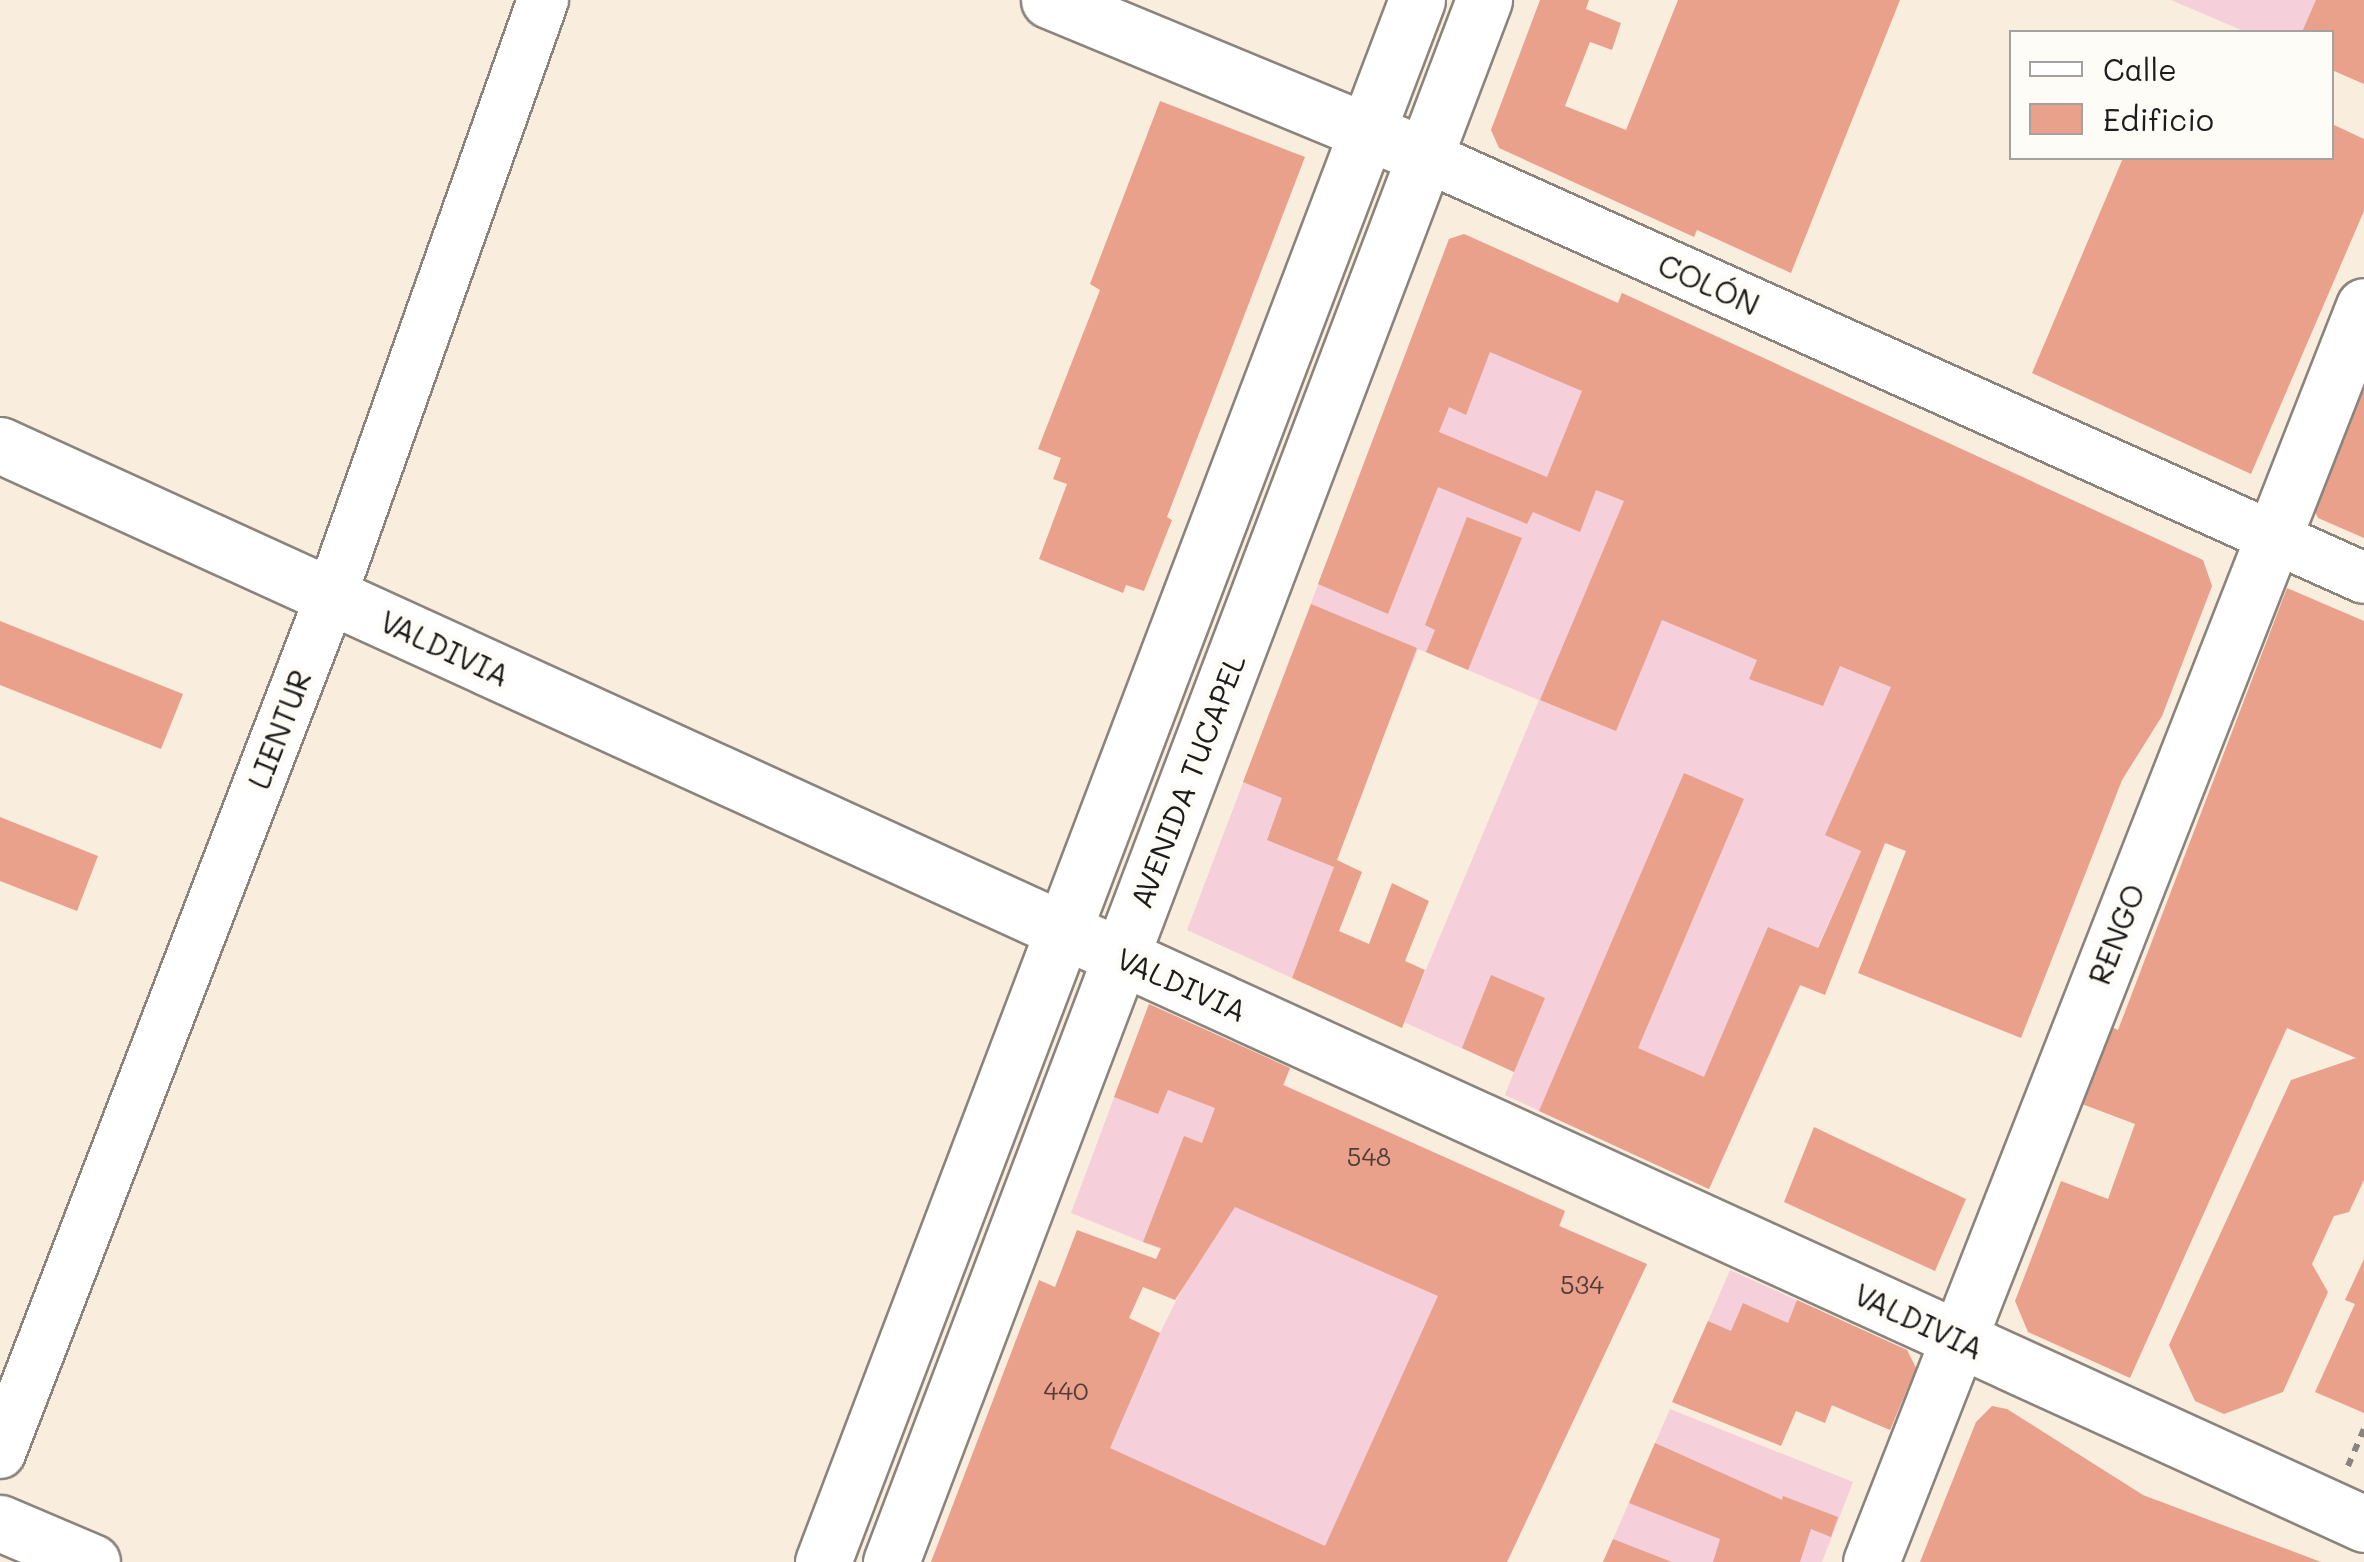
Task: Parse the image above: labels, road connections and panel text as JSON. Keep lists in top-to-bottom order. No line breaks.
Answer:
{"streets":{"main road":["COLÓN","VALDIVIA","AVENIDA TUCAPEL","RENGO"],"street":["LIENTUR"]},"crossings":[["COLÓN","AVENIDA TUCAPEL"],["COLÓN","RENGO"],["VALDIVIA","LIENTUR"],["VALDIVIA","AVENIDA TUCAPEL"],["VALDIVIA","RENGO"]],"house_numbers":["548","534","440"],"legend":["Calle","Edificio"]}
